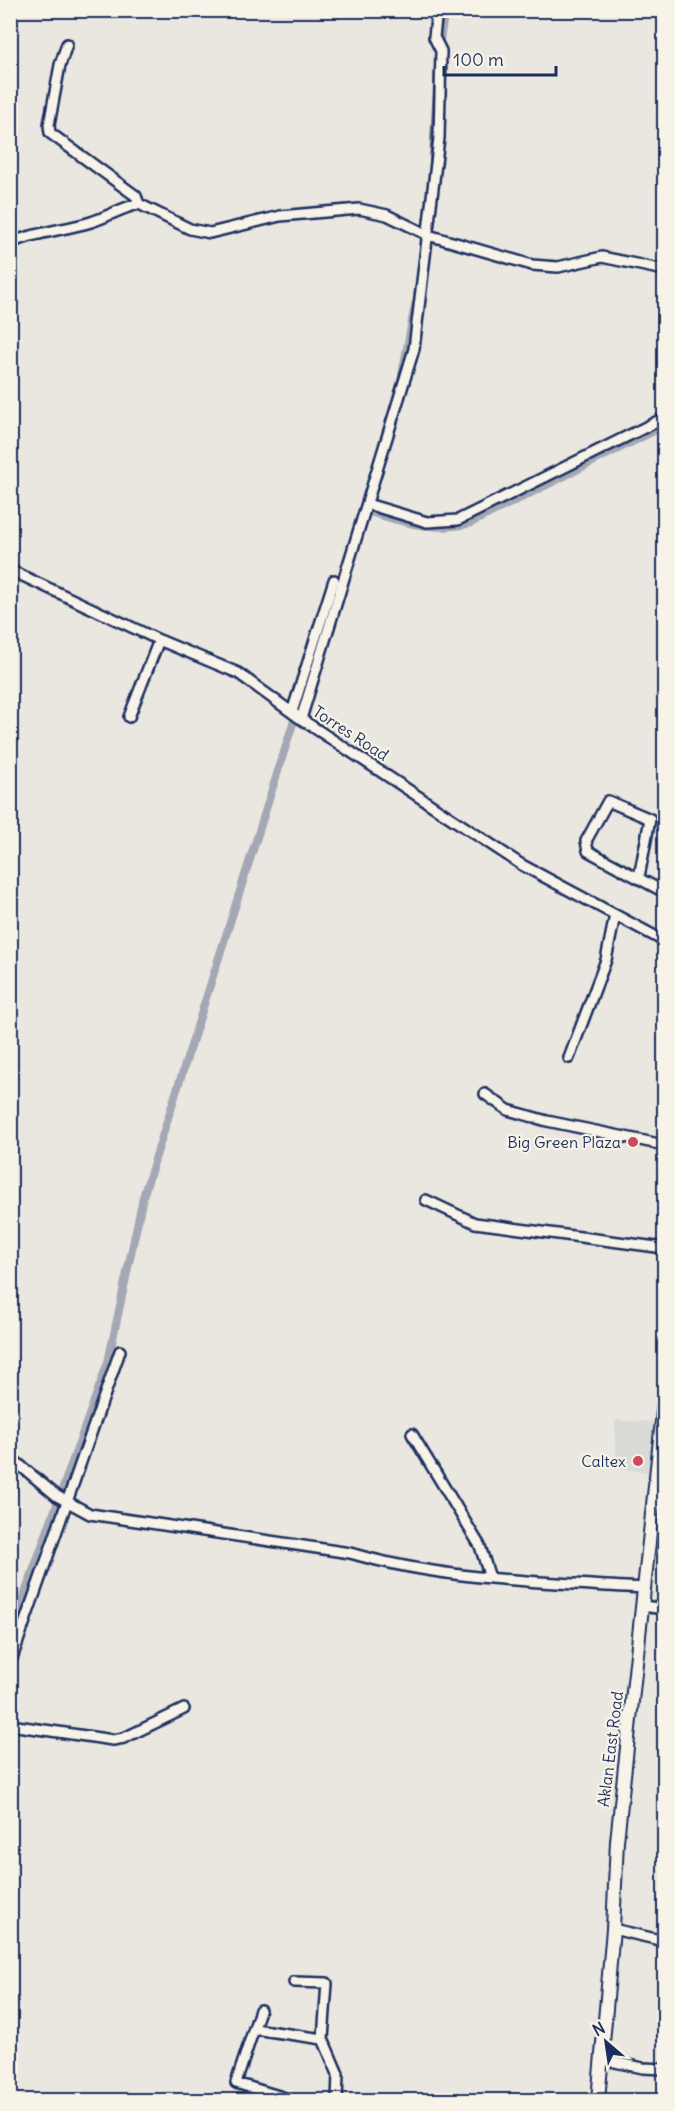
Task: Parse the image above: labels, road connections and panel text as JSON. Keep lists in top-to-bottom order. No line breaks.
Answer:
{"streets":{"main road":["Aklan East Road"],"street":["Torres Road"]},"places":["Big Green Plaza","Caltex"],"scale_bar":"100 m","north":"top left"}
